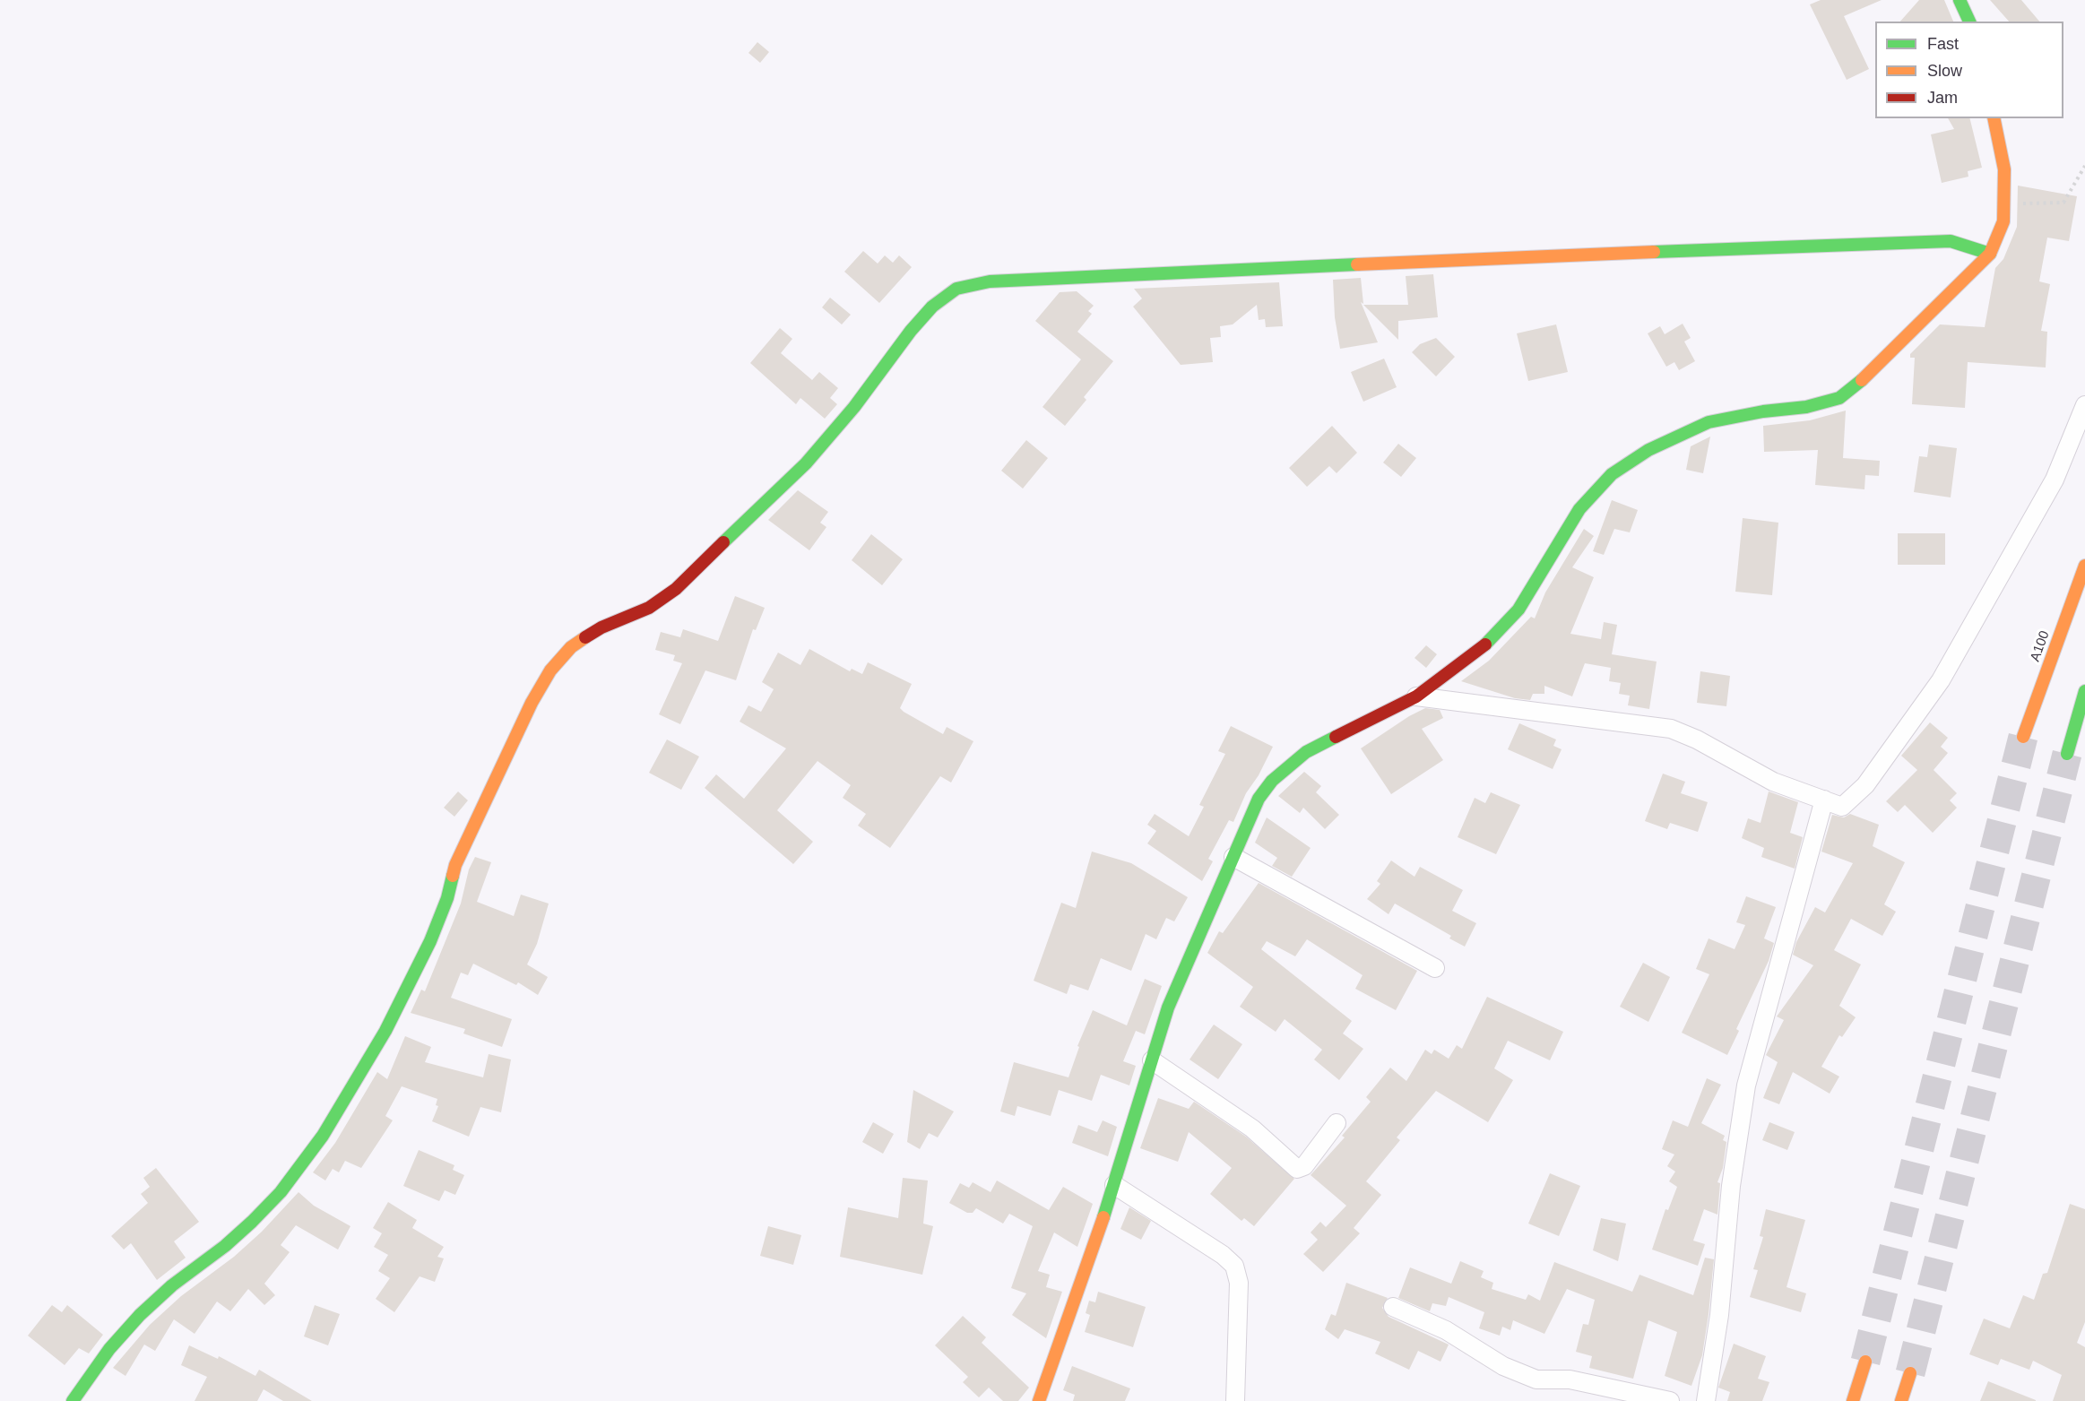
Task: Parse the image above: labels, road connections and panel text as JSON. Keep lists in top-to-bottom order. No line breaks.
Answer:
{"streets":{"main road":["A100"]},"legend":["Fast","Slow","Jam"]}
